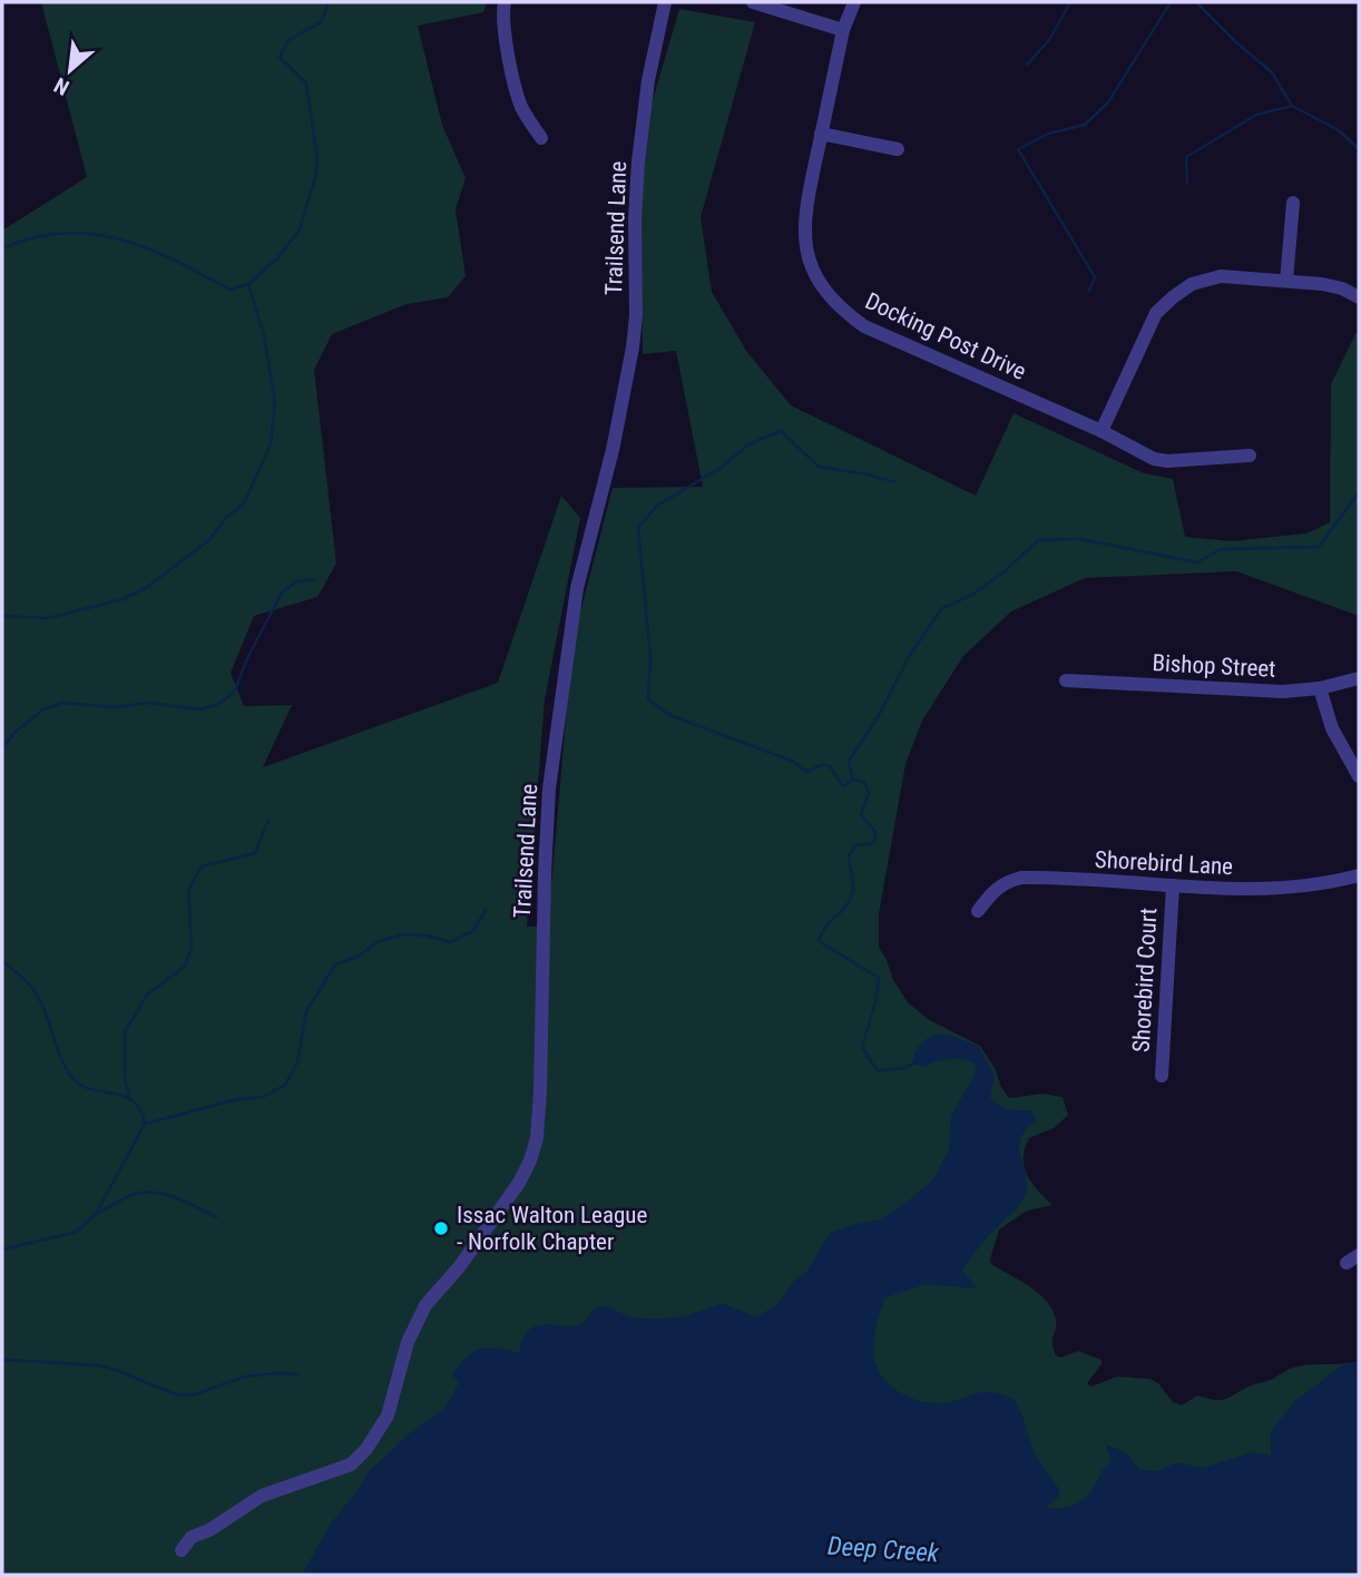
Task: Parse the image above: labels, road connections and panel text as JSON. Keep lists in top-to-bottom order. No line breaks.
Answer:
{"streets":{"street":["Trailsend Lane","Docking Post Drive","Bishop Street","Shorebird Lane","Shorebird Court"]},"crossings":[["Shorebird Lane","Shorebird Court"]],"water":["Deep Creek"],"places":["Issac Walton League - Norfolk Chapter"],"north":"bottom left"}
